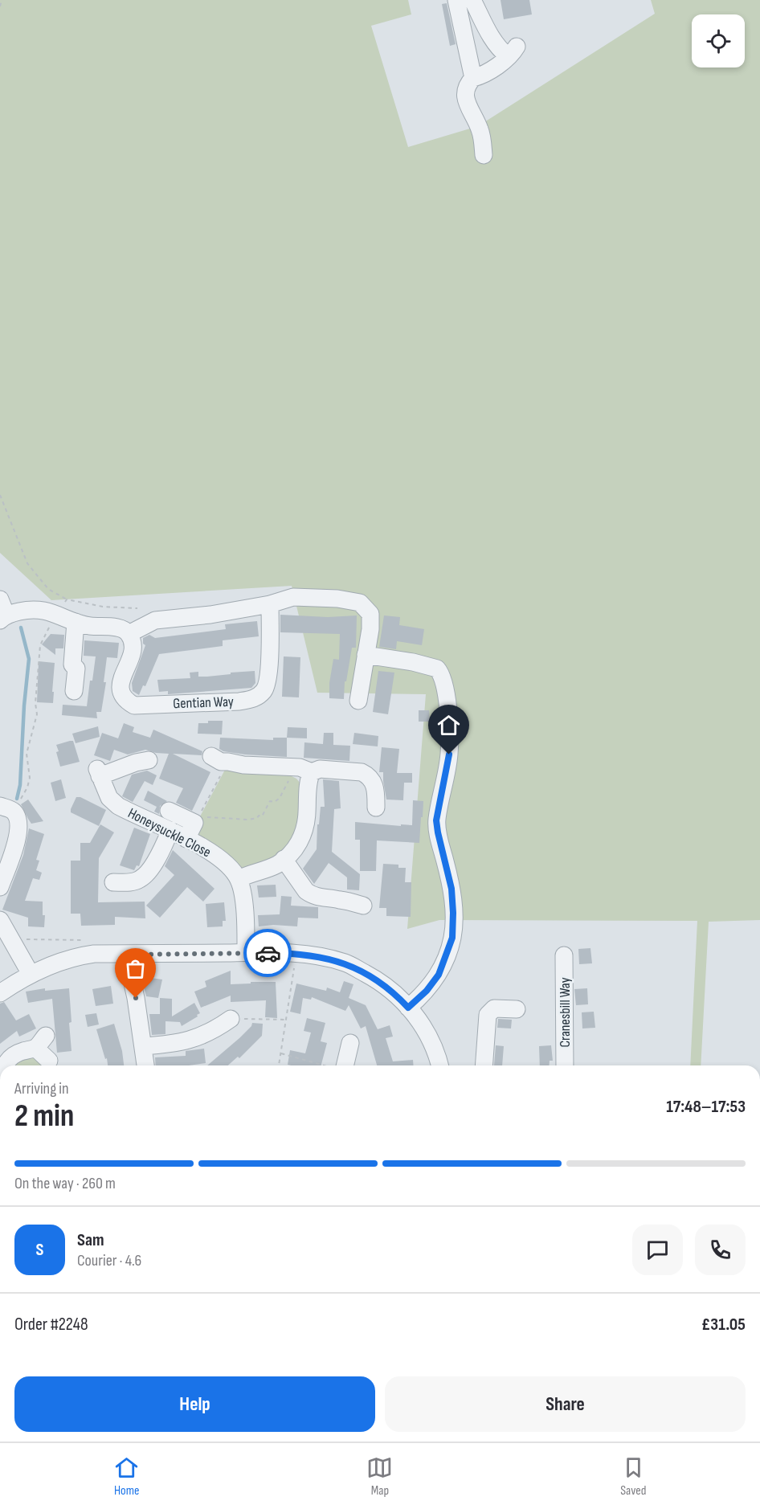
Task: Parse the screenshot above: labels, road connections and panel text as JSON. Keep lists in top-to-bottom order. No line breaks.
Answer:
{"streets":{"street":["Gentian Way","Honeysuckle Close","Cranesbill Way"]},"page":{"heading":["2 min","Arriving in","17:48–17:53"],"panel":["Sam","Courier · 4.6","Order #2248","£31.05"],"bar":"On the way · 260 m","round":"S","buttons":["Help","Share"],"tabs":["Home","Map","Saved"]}}
